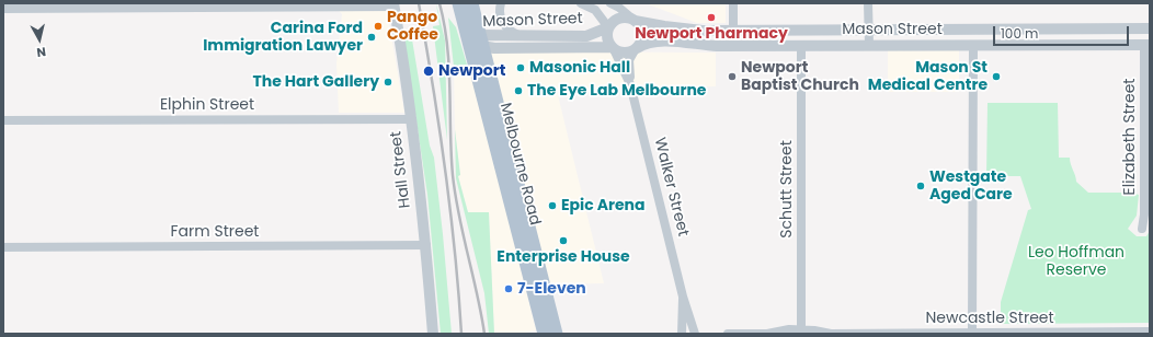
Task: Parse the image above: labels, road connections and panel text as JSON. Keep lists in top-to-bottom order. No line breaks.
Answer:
{"streets":{"main road":["Melbourne Road"],"street":["Mason Street","Elphin Street","Elizabeth Street","Hall Street","Walker Street","Schutt Street","Farm Street","Newcastle Street"]},"crossings":[["Mason Street","Elizabeth Street"],["Mason Street","Melbourne Road"],["Mason Street","Walker Street"],["Mason Street","Schutt Street"],["Elphin Street","Hall Street"],["Hall Street","Farm Street"],["Schutt Street","Newcastle Street"]],"parks":["Leo Hoffman Reserve"],"places":["Newport Pharmacy","Pango Coffee","Carina Ford Immigration Lawyer","Masonic Hall","Newport","Newport Baptist Church","Mason St Medical Centre","The Hart Gallery","The Eye Lab Melbourne","Westgate Aged Care","Epic Arena","Enterprise House","7-Eleven"],"scale_bar":"100 m","north":"bottom"}
